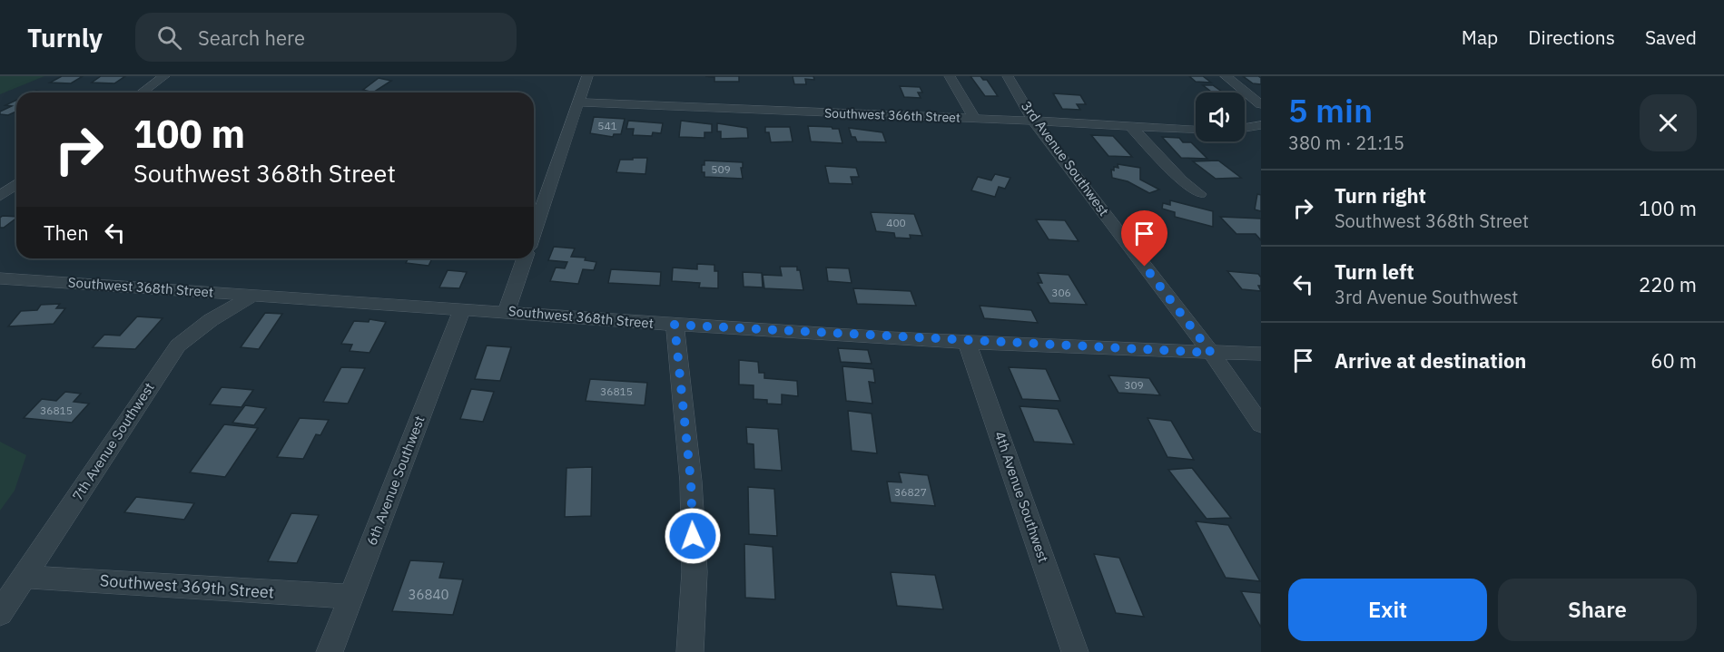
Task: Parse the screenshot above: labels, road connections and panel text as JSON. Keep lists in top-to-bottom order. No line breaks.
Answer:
{"streets":{"street":["Southwest 366th Street","3rd Avenue Southwest","Southwest 368th Street","7th Avenue Southwest","6th Avenue Southwest","4th Avenue Southwest","Southwest 369th Street"]},"crossings":[["Southwest 366th Street","3rd Avenue Southwest"],["3rd Avenue Southwest","Southwest 368th Street"],["Southwest 368th Street","7th Avenue Southwest"],["Southwest 368th Street","6th Avenue Southwest"],["Southwest 368th Street","4th Avenue Southwest"],["7th Avenue Southwest","Southwest 369th Street"],["6th Avenue Southwest","Southwest 369th Street"]],"house_numbers":["541","509","400","306","309","36815","36815","36827","36840"],"page":{"header":"Turnly","search":"Search here","nav":["Map","Directions","Saved"],"heading":["5 min","380 m · 21:15"],"turn":["100 m","Southwest 368th Street"],"list":[{"name":"Turn right","note":"Southwest 368th Street","value":"100 m"},{"name":"Turn left","note":"3rd Avenue Southwest","value":"220 m"},{"name":"Arrive at destination","value":"60 m"}],"then":"Then","buttons":["Exit","Share"]}}
